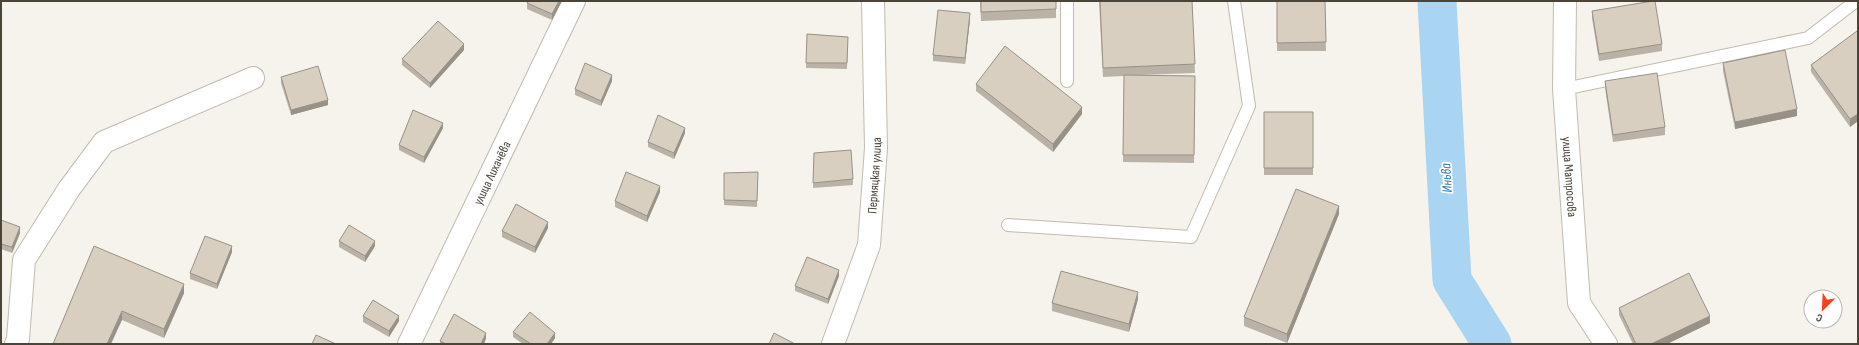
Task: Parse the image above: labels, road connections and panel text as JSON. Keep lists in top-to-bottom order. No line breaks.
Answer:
{"streets":{"street":["улица Лихачёва","Пермяцкая улица","улица Матросова"]},"water":["Иньва"],"north":"bottom left"}
